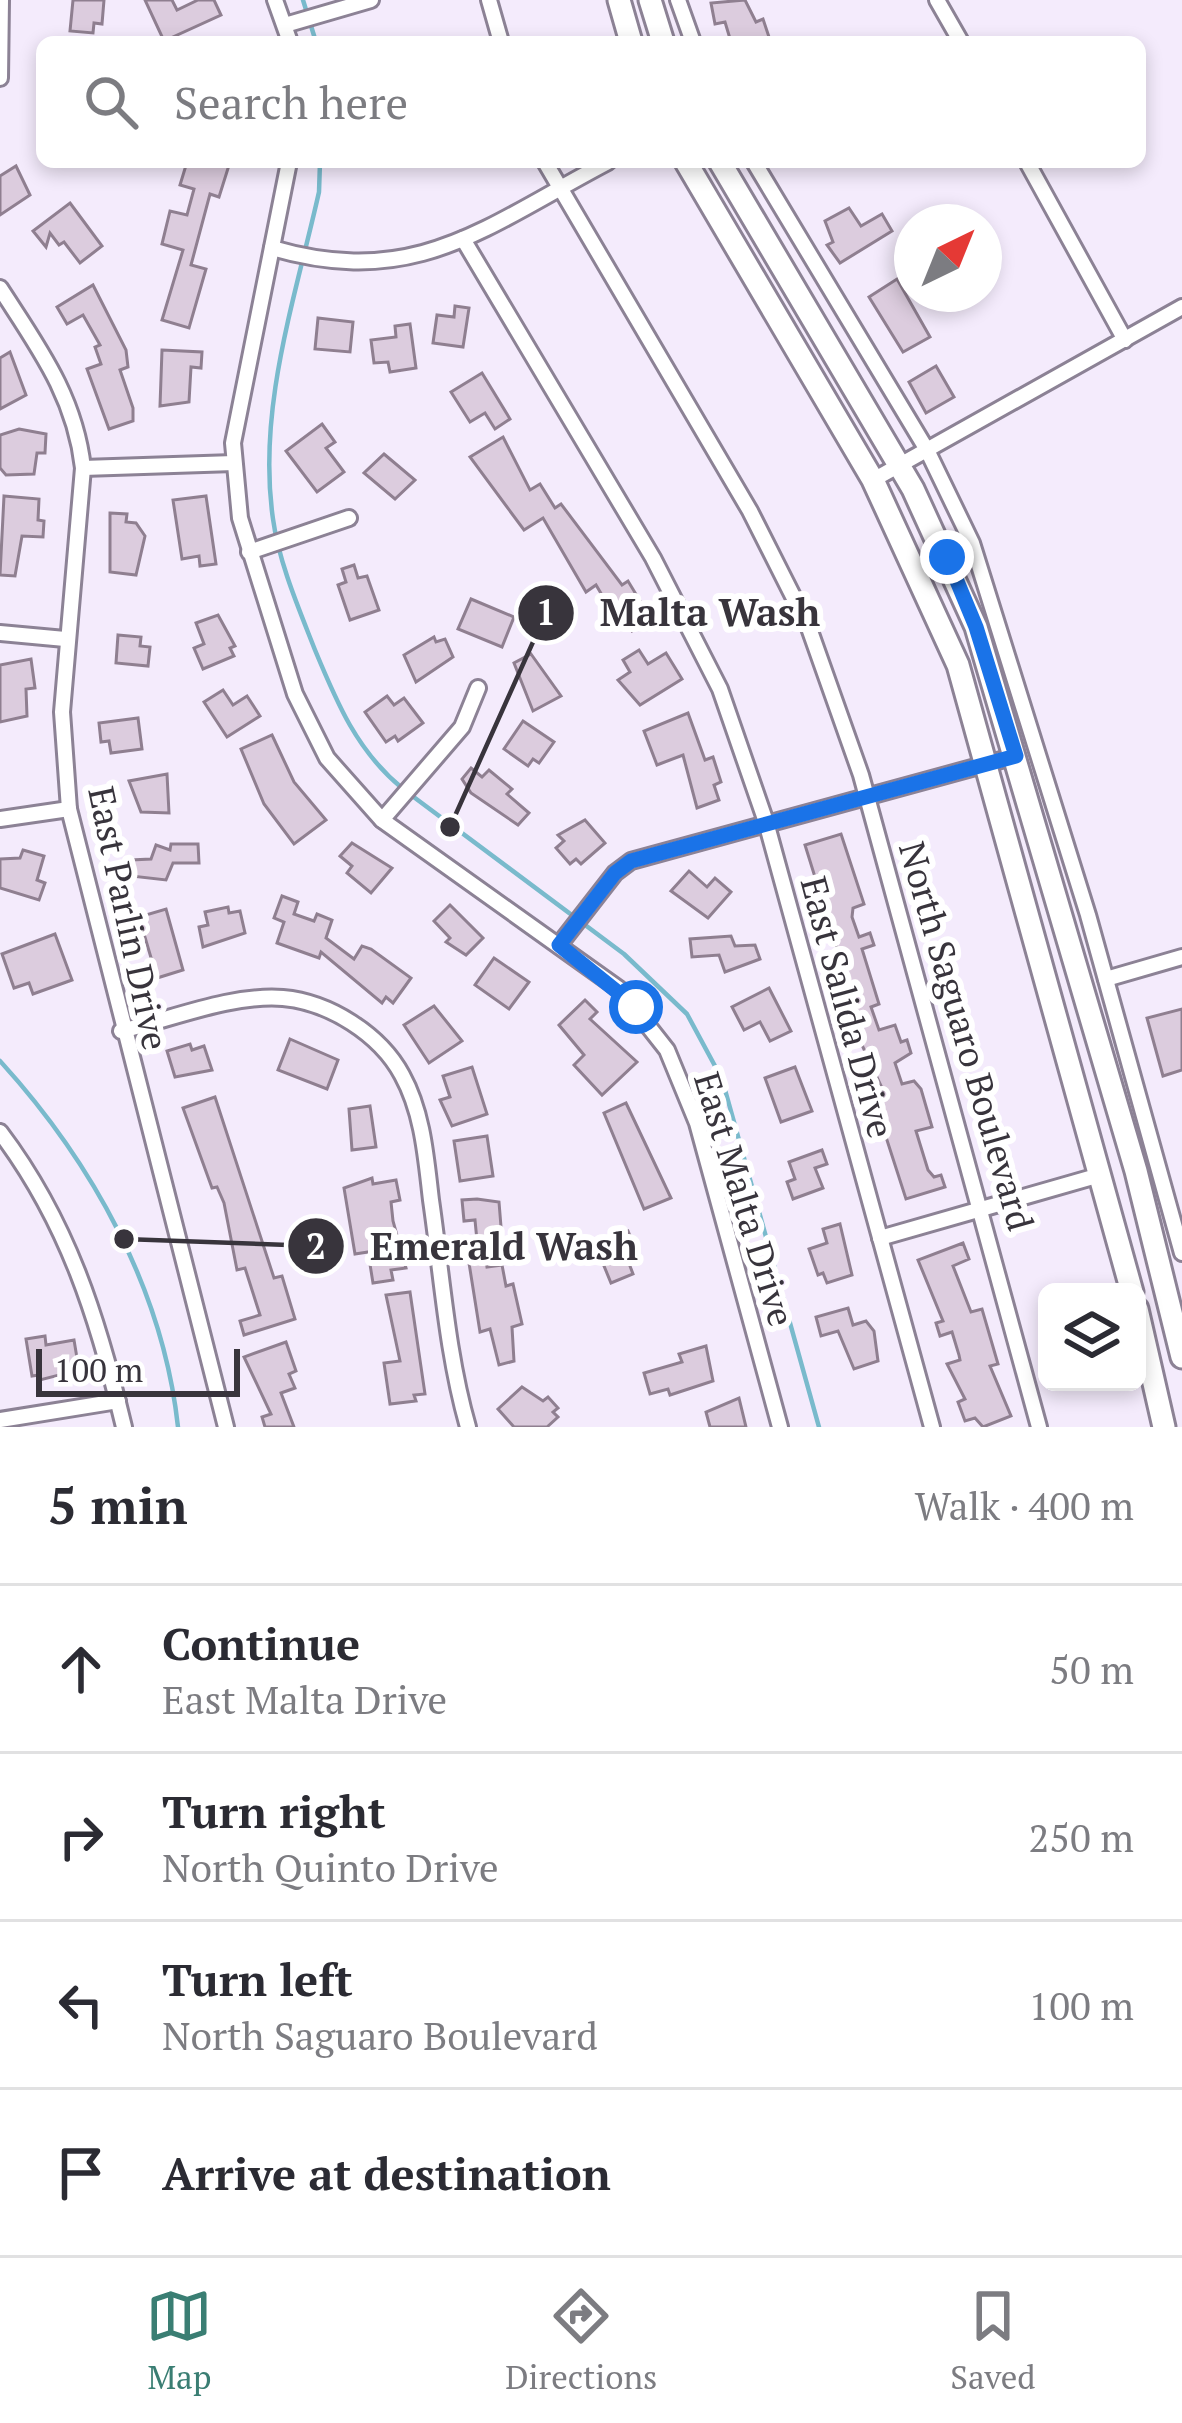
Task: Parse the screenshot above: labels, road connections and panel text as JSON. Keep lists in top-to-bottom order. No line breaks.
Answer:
{"streets":{"street":["East Parlin Drive","East Salida Drive","North Saguaro Boulevard","East Malta Drive"]},"places":["Malta Wash","Emerald Wash"],"scale_bar":"100 m","north":"top right","page":{"search":"Search here","scale":"100 m","heading":["5 min","Walk · 400 m"],"list":[["Continue","East Malta Drive","50 m"],["Turn right","North Quinto Drive","250 m"],["Turn left","North Saguaro Boulevard","100 m"],"Arrive at destination"],"nav":["Map","Directions","Saved"]}}
